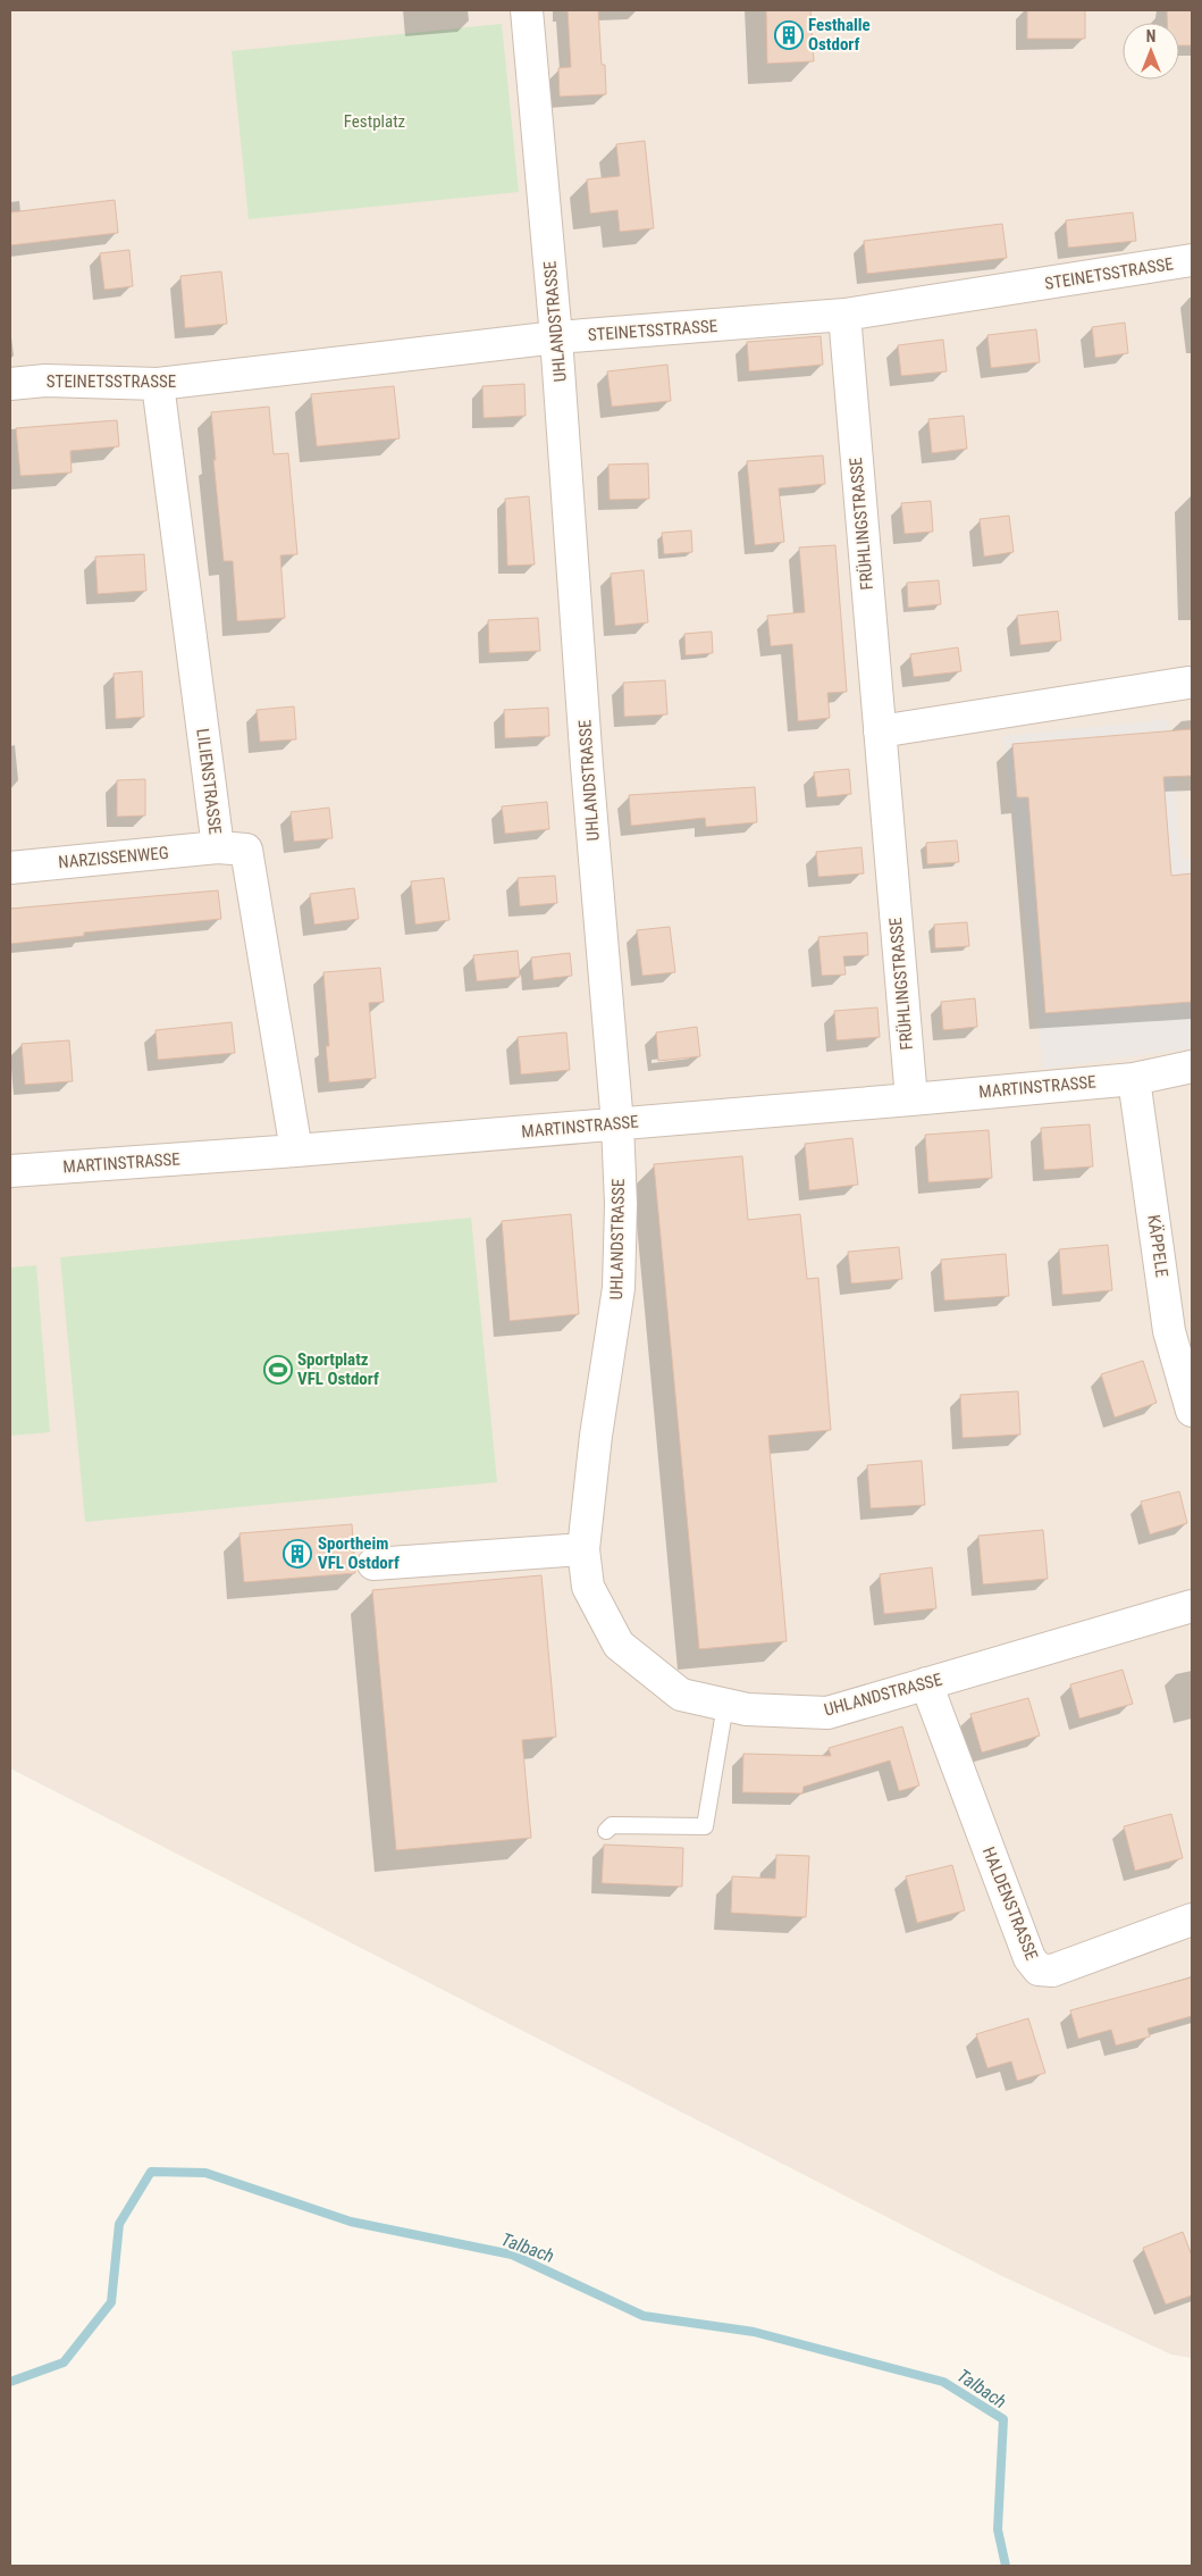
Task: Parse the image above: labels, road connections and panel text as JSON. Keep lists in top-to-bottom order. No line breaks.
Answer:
{"streets":{"street":["STEINETSSTRASSE","UHLANDSTRASSE","FRÜHLINGSTRASSE","LILIENSTRASSE","NARZISSENWEG","MARTINSTRASSE","KÄPPELE","HALDENSTRASSE"]},"crossings":[["STEINETSSTRASSE","UHLANDSTRASSE"],["STEINETSSTRASSE","FRÜHLINGSTRASSE"],["STEINETSSTRASSE","LILIENSTRASSE"],["UHLANDSTRASSE","MARTINSTRASSE"],["UHLANDSTRASSE","HALDENSTRASSE"],["FRÜHLINGSTRASSE","MARTINSTRASSE"],["LILIENSTRASSE","NARZISSENWEG"],["LILIENSTRASSE","MARTINSTRASSE"],["MARTINSTRASSE","KÄPPELE"]],"water":["Talbach"],"parks":["Festplatz"],"places":{"building":["Festhalle Ostdorf","Sportheim VFL Ostdorf"],"sports":["Sportplatz VFL Ostdorf"]},"north":"top"}
